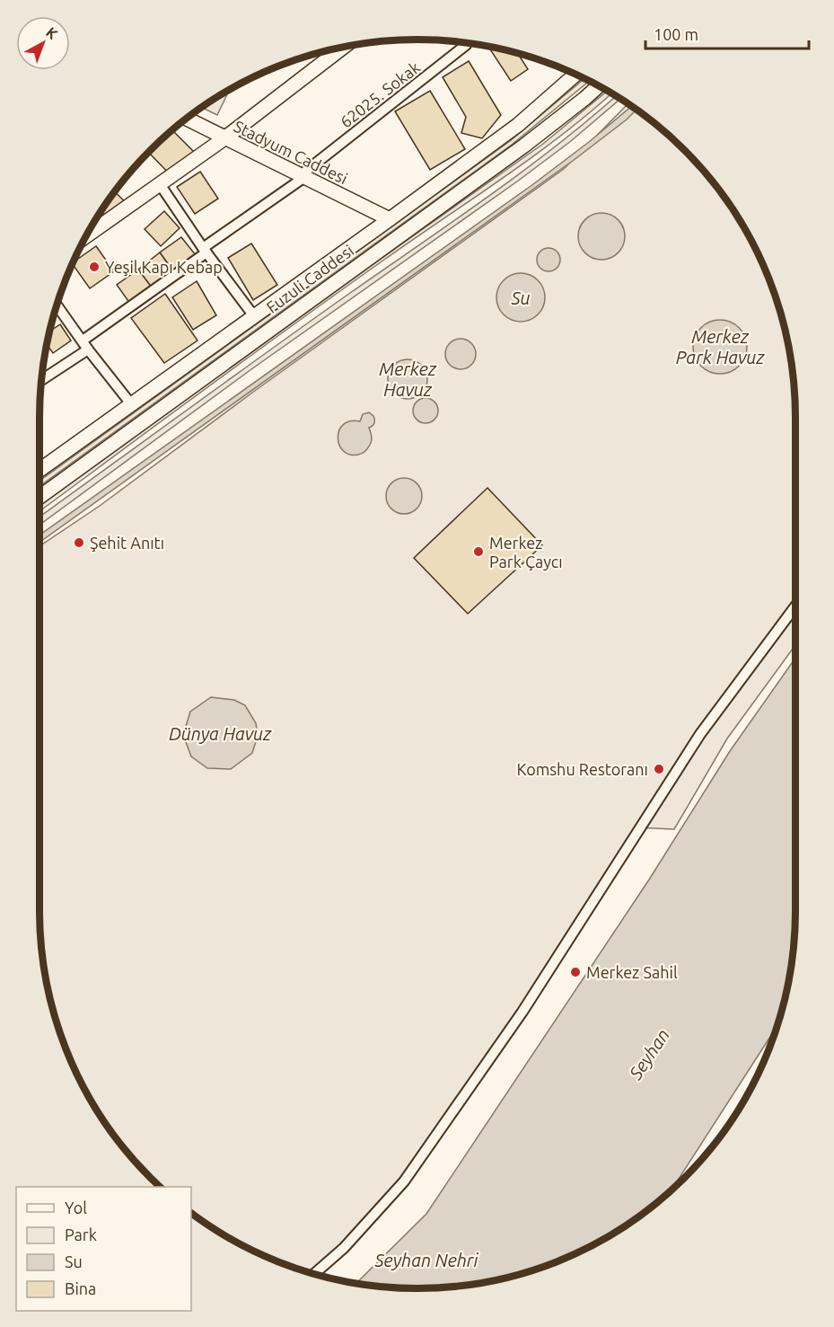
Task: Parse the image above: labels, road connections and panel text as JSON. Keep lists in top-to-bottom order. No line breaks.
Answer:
{"streets":{"main road":["Stadyum Caddesi","Fuzuli Caddesi"],"street":["62025. Sokak"]},"crossings":[["62025. Sokak","Stadyum Caddesi"],["Stadyum Caddesi","Fuzuli Caddesi"]],"water":["Su","Merkez Park Havuz","Merkez Havuz","Dünya Havuz","Seyhan","Seyhan Nehri"],"places":["Yeşil Kapı Kebap","Şehit Anıtı","Merkez Park Çaycı","Komshu Restoranı","Merkez Sahil"],"legend":["Yol","Park","Su","Bina"],"scale_bar":"100 m","north":"top right"}
